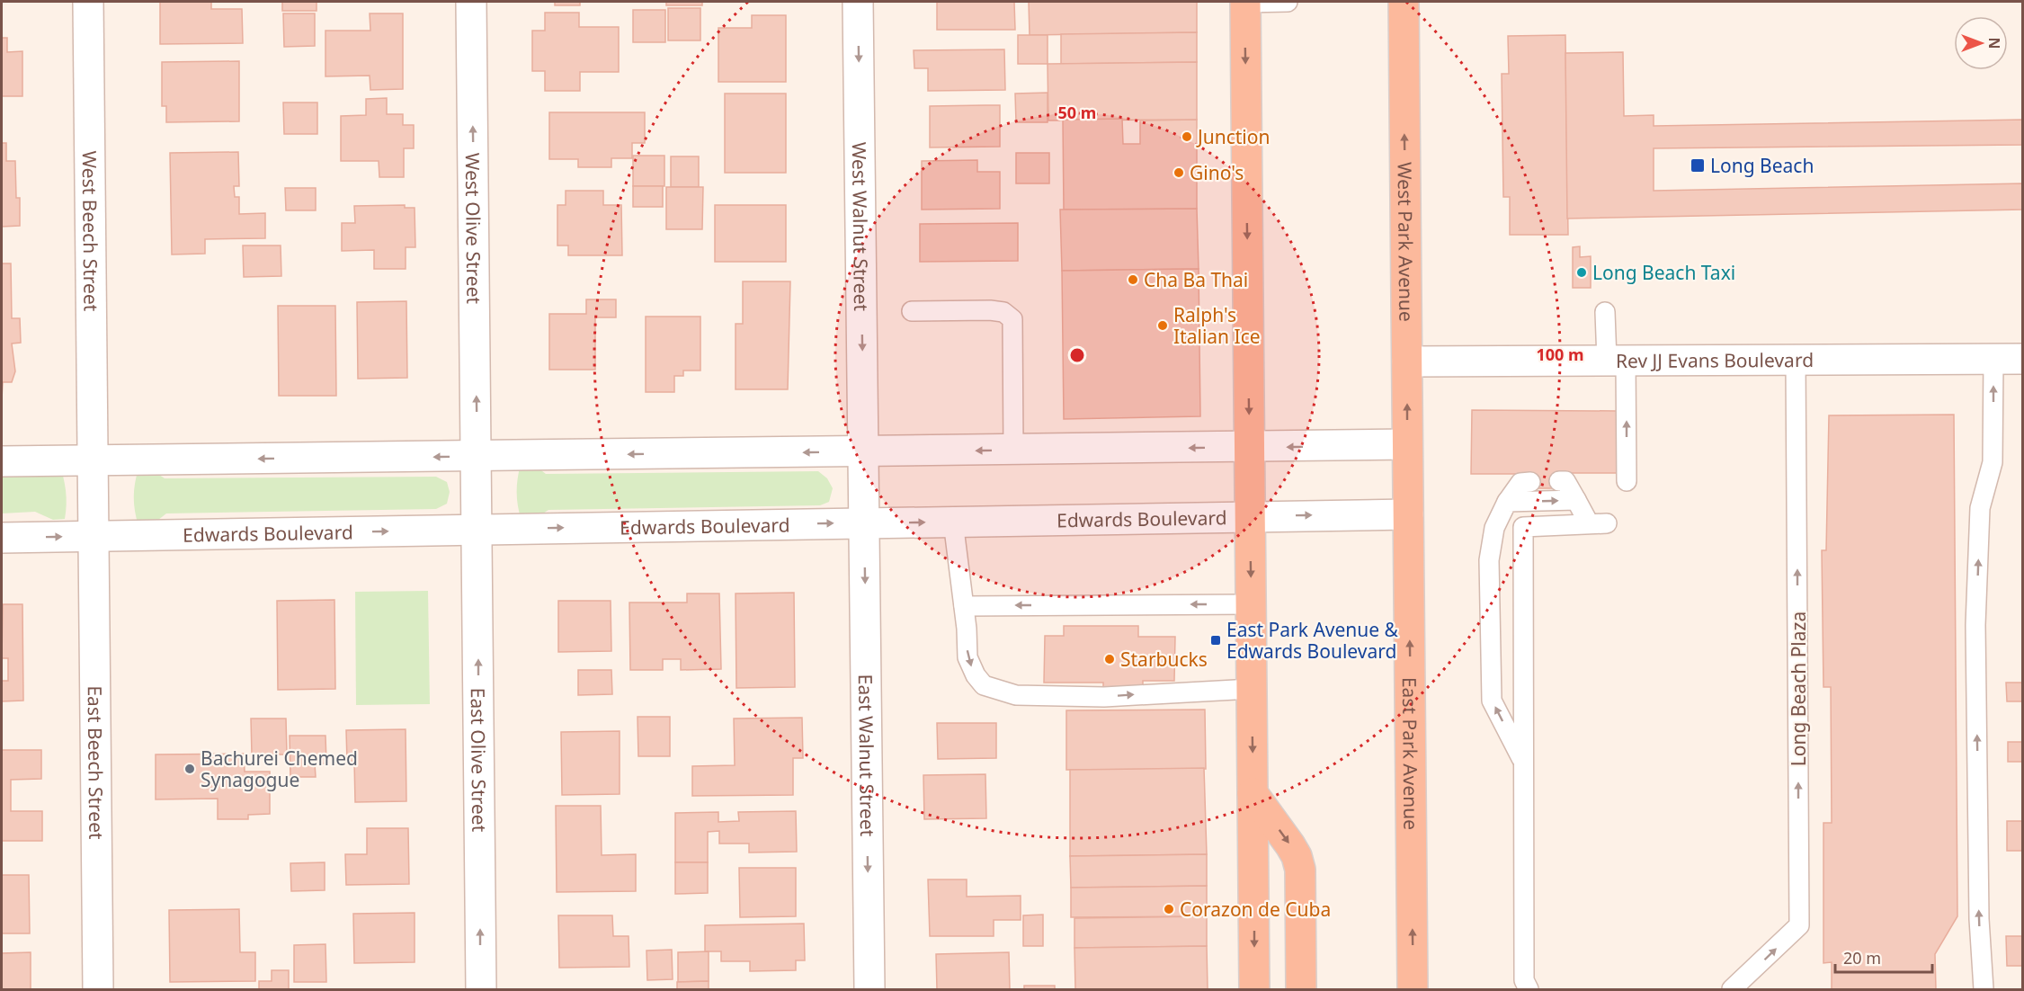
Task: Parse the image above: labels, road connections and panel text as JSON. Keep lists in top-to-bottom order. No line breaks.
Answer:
{"streets":{"highway":["West Park Avenue","East Park Avenue"],"street":["West Walnut Street","West Olive Street","West Beech Street","Rev JJ Evans Boulevard","Edwards Boulevard","East Walnut Street","East Olive Street","East Beech Street"],"lane":["Long Beach Plaza"]},"crossings":[["West Walnut Street","Edwards Boulevard"],["West Walnut Street","East Walnut Street"],["West Olive Street","Edwards Boulevard"],["West Olive Street","East Olive Street"],["West Beech Street","Edwards Boulevard"],["West Beech Street","East Beech Street"],["West Park Avenue","Rev JJ Evans Boulevard"],["West Park Avenue","East Park Avenue"],["Rev JJ Evans Boulevard","Long Beach Plaza"],["Edwards Boulevard","East Park Avenue"],["Edwards Boulevard","East Walnut Street"],["Edwards Boulevard","East Olive Street"],["Edwards Boulevard","East Beech Street"]],"one_way":["West Walnut Street","West Olive Street","Long Beach Plaza","East Walnut Street","East Olive Street"],"places":{"other":["Junction","Gino's","Long Beach Taxi","Cha Ba Thai","Ralph's Italian Ice","Starbucks","Bachurei Chemed Synagogue","Corazon de Cuba"],"transit":["Long Beach","East Park Avenue & Edwards Boulevard"]},"scale_bar":"20 m","north":"right","rings":["50 m","100 m"]}
